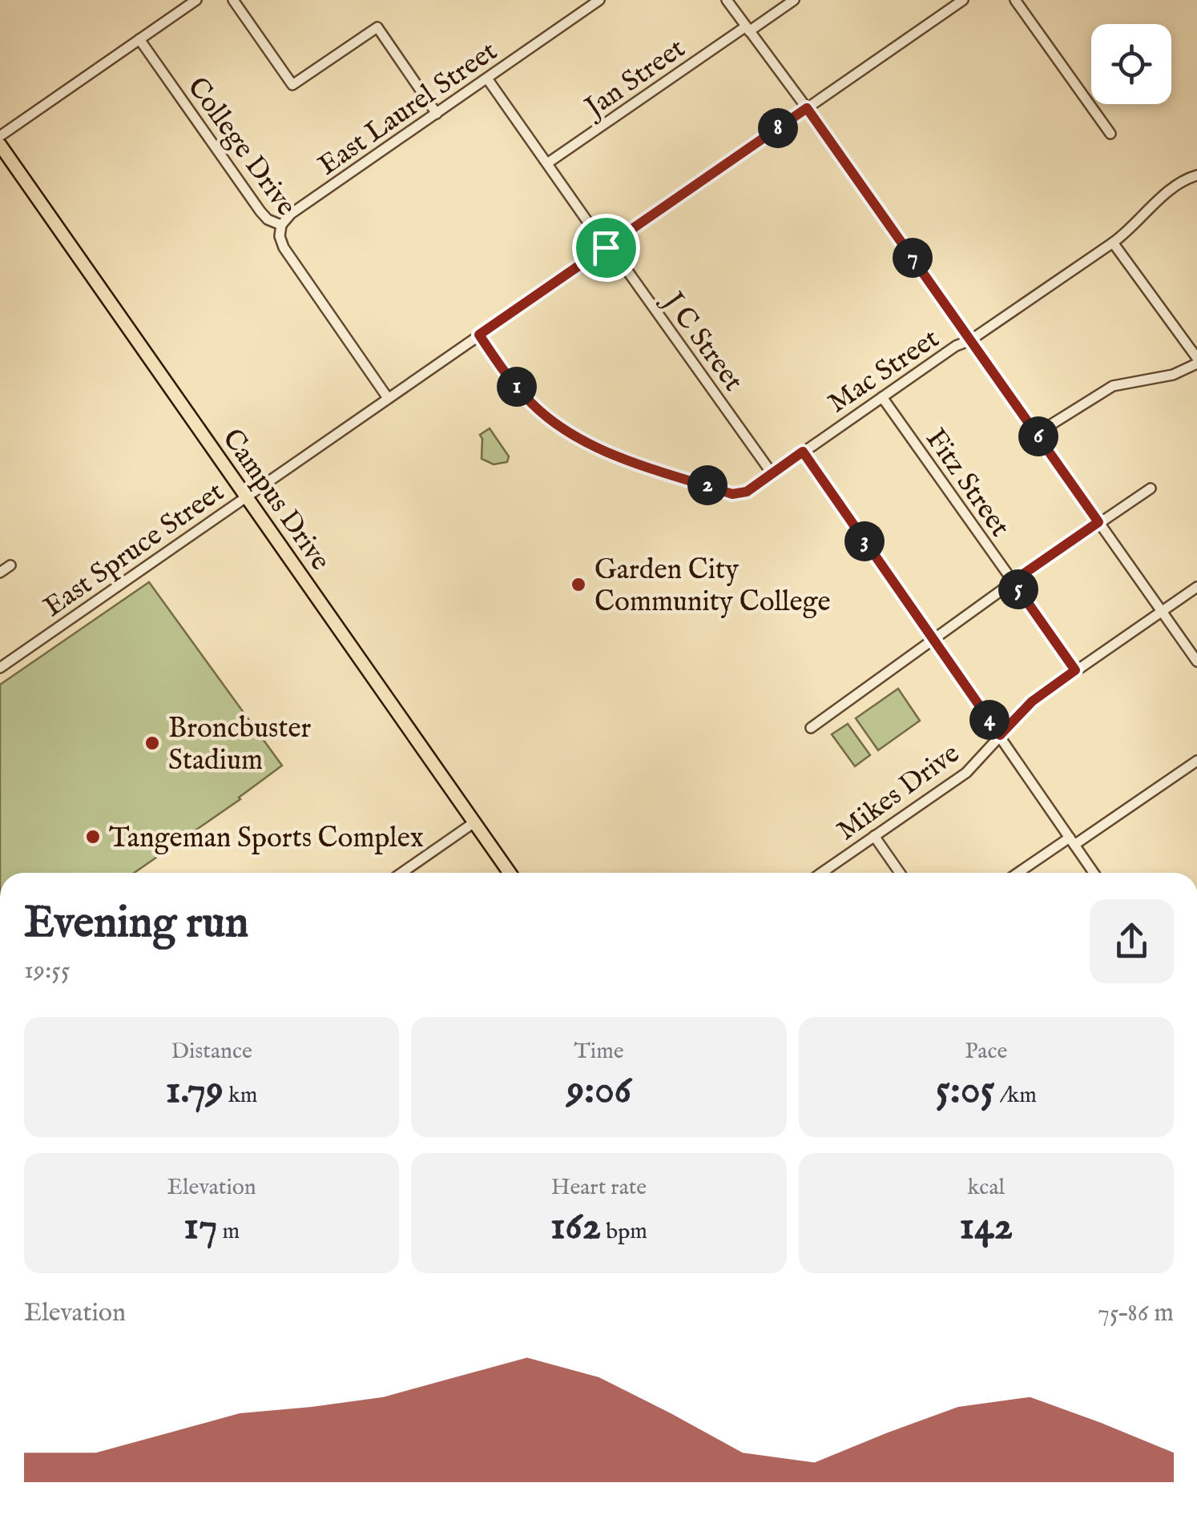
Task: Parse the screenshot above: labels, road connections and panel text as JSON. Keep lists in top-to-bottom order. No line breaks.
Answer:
{"streets":{"main road":["Campus Drive"],"street":["Jan Street","East Laurel Street","College Drive","J C Street","Mac Street","Fitz Street","East Spruce Street","Mikes Drive"]},"crossings":[["Jan Street","J C Street"],["East Laurel Street","College Drive"],["East Laurel Street","J C Street"],["College Drive","East Spruce Street"],["J C Street","Mac Street"],["J C Street","East Spruce Street"],["Mac Street","Fitz Street"],["Mac Street","East Spruce Street"],["Fitz Street","Mikes Drive"],["Campus Drive","East Spruce Street"]],"places":["Garden City Community College","Broncbuster Stadium","Tangeman Sports Complex"],"page":{"pins":["8","7","1","6","2","3","5","4"],"heading":["Evening run","19:55"],"stats":[["Distance","1.79 km"],["Time","9:06"],["Pace","5:05 /km"],["Elevation","17 m"],["Heart rate","162 bpm"],["kcal","142"]],"chart":["Elevation","75–86 m"]}}
